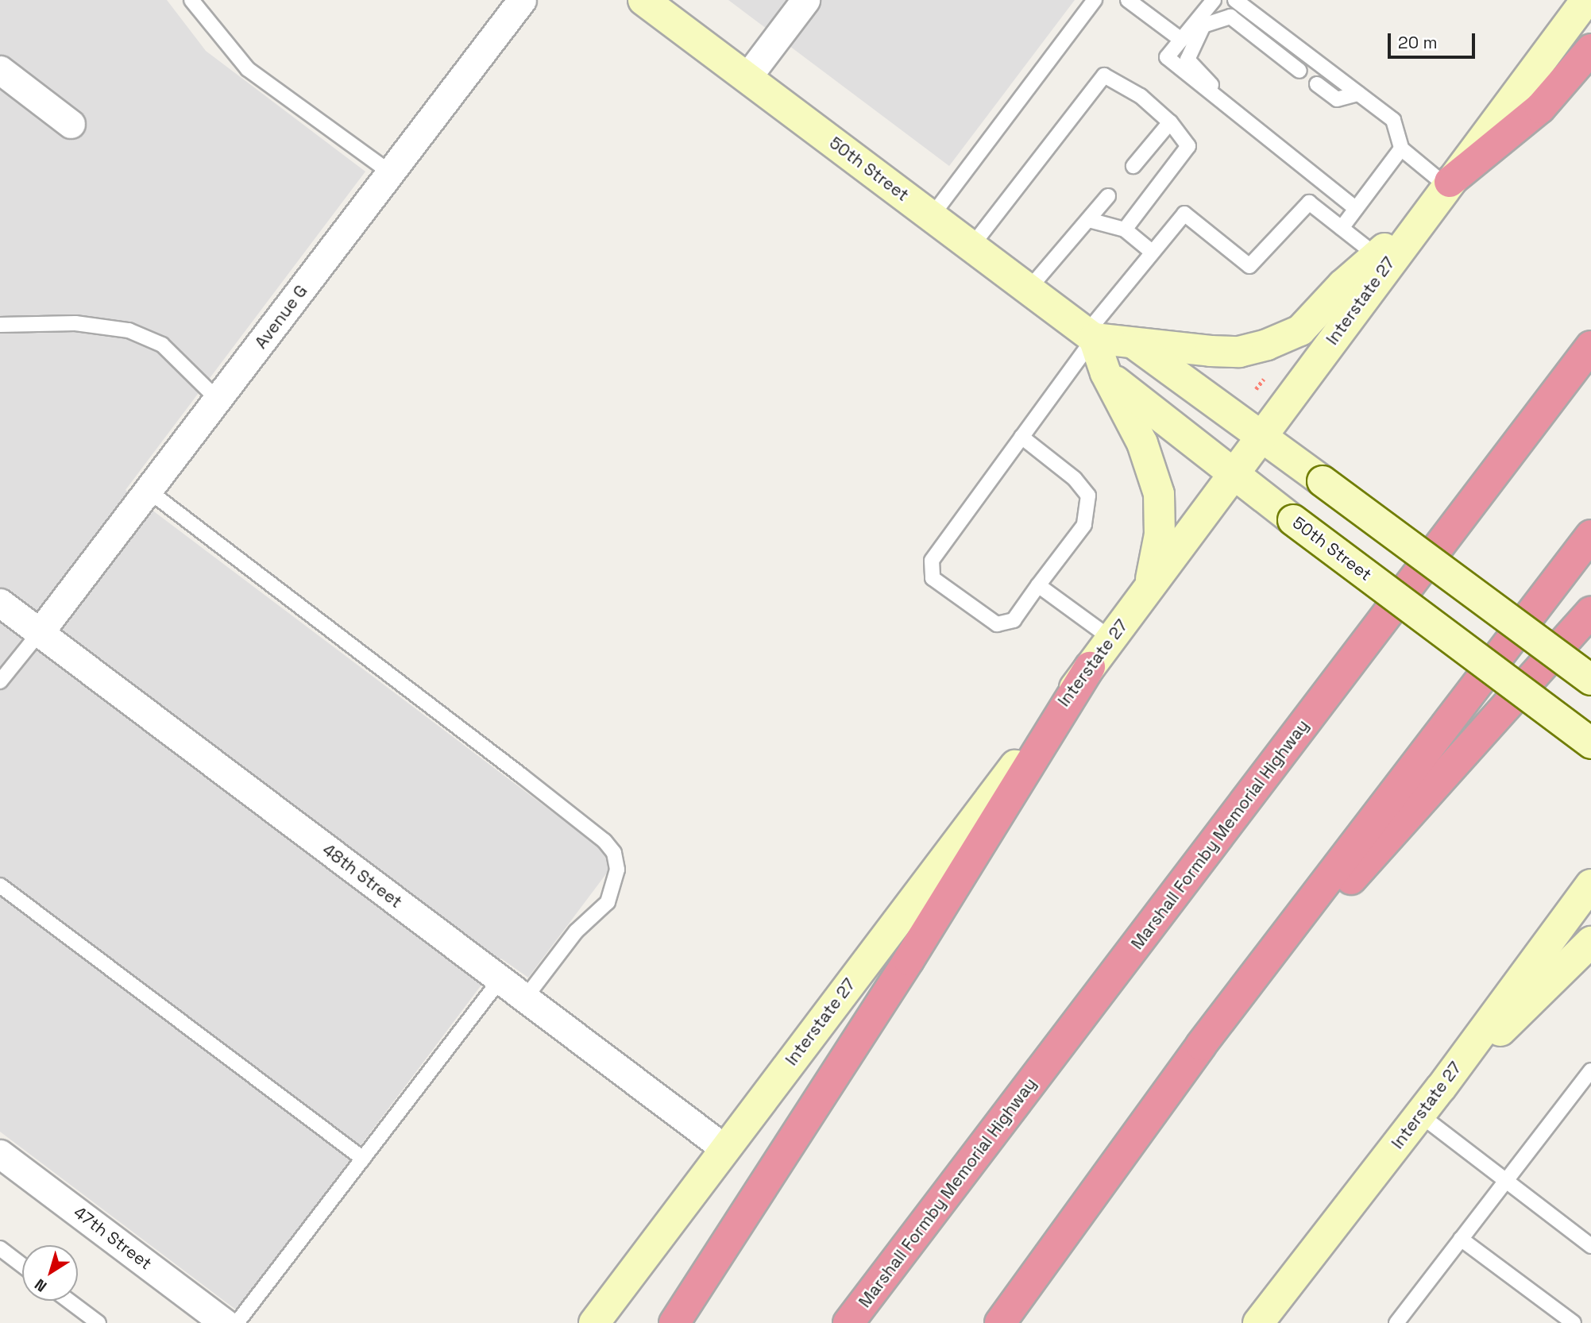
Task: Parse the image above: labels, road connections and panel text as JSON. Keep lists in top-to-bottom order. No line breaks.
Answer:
{"streets":{"highway":["Marshall Formby Memorial Highway"],"main road":["50th Street","Interstate 27"],"street":["Avenue G","48th Street","47th Street"]},"crossings":[["50th Street","Interstate 27"],["Interstate 27","48th Street"],["Avenue G","48th Street"]],"scale_bar":"20 m","north":"bottom left"}
